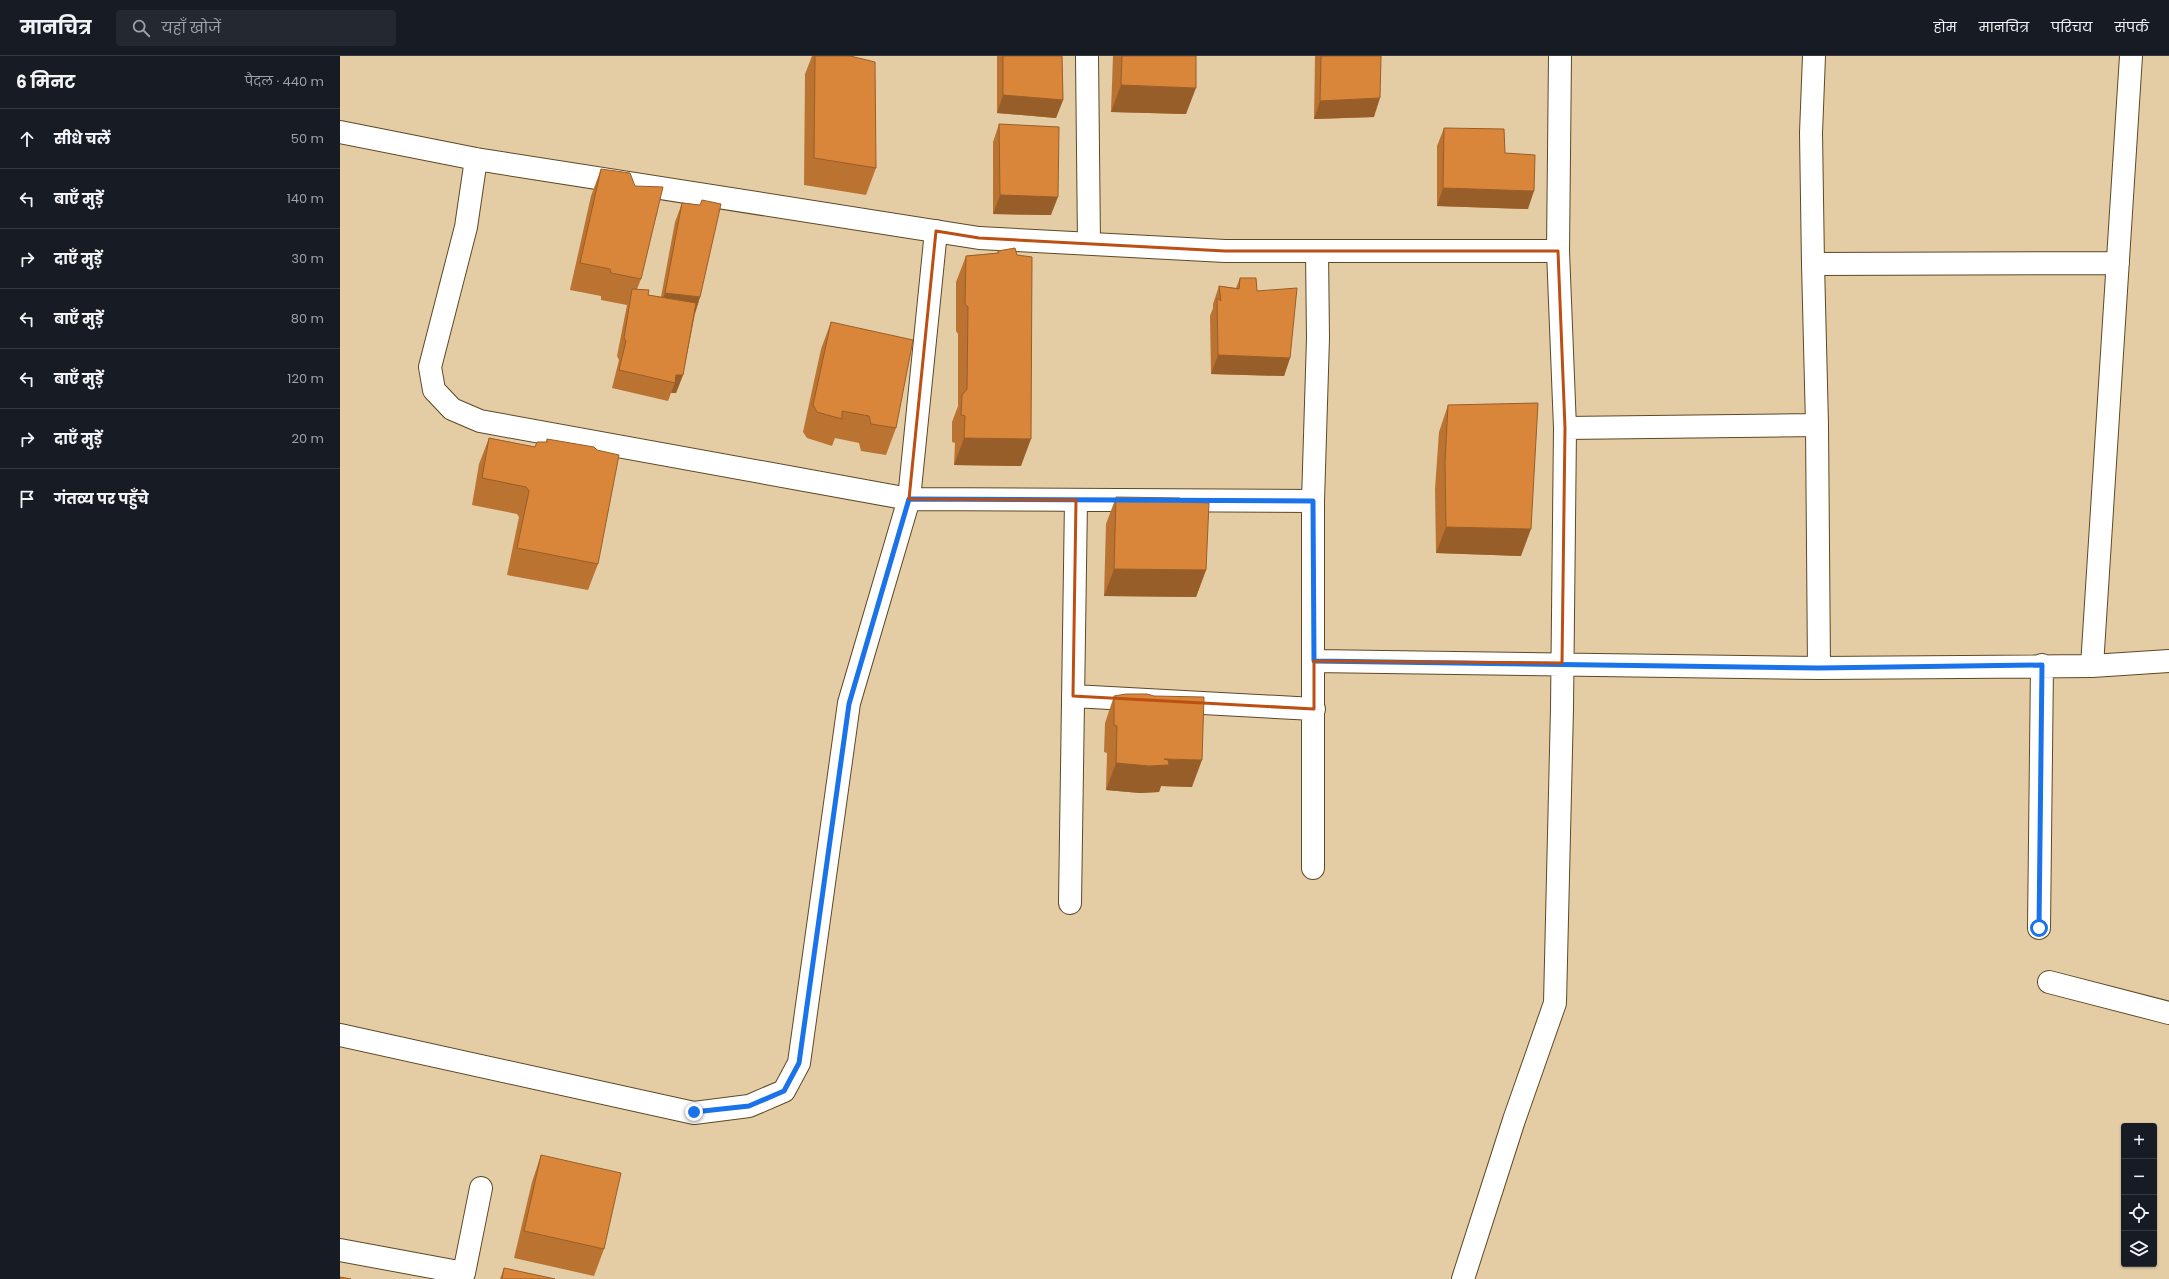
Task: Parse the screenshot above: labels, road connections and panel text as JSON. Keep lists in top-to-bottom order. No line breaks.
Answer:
{"page":{"header":"मानचित्र","search":"यहाँ खोजें","nav":["होम","मानचित्र","परिचय","संपर्क"],"heading":["6 मिनट","पैदल · 440 m"],"list":[["सीधे चलें","50 m"],["बाएँ मुड़ें","140 m"],["दाएँ मुड़ें","30 m"],["बाएँ मुड़ें","80 m"],["बाएँ मुड़ें","120 m"],["दाएँ मुड़ें","20 m"],"गंतव्य पर पहुँचे"],"map_buttons":["+","−"]}}
